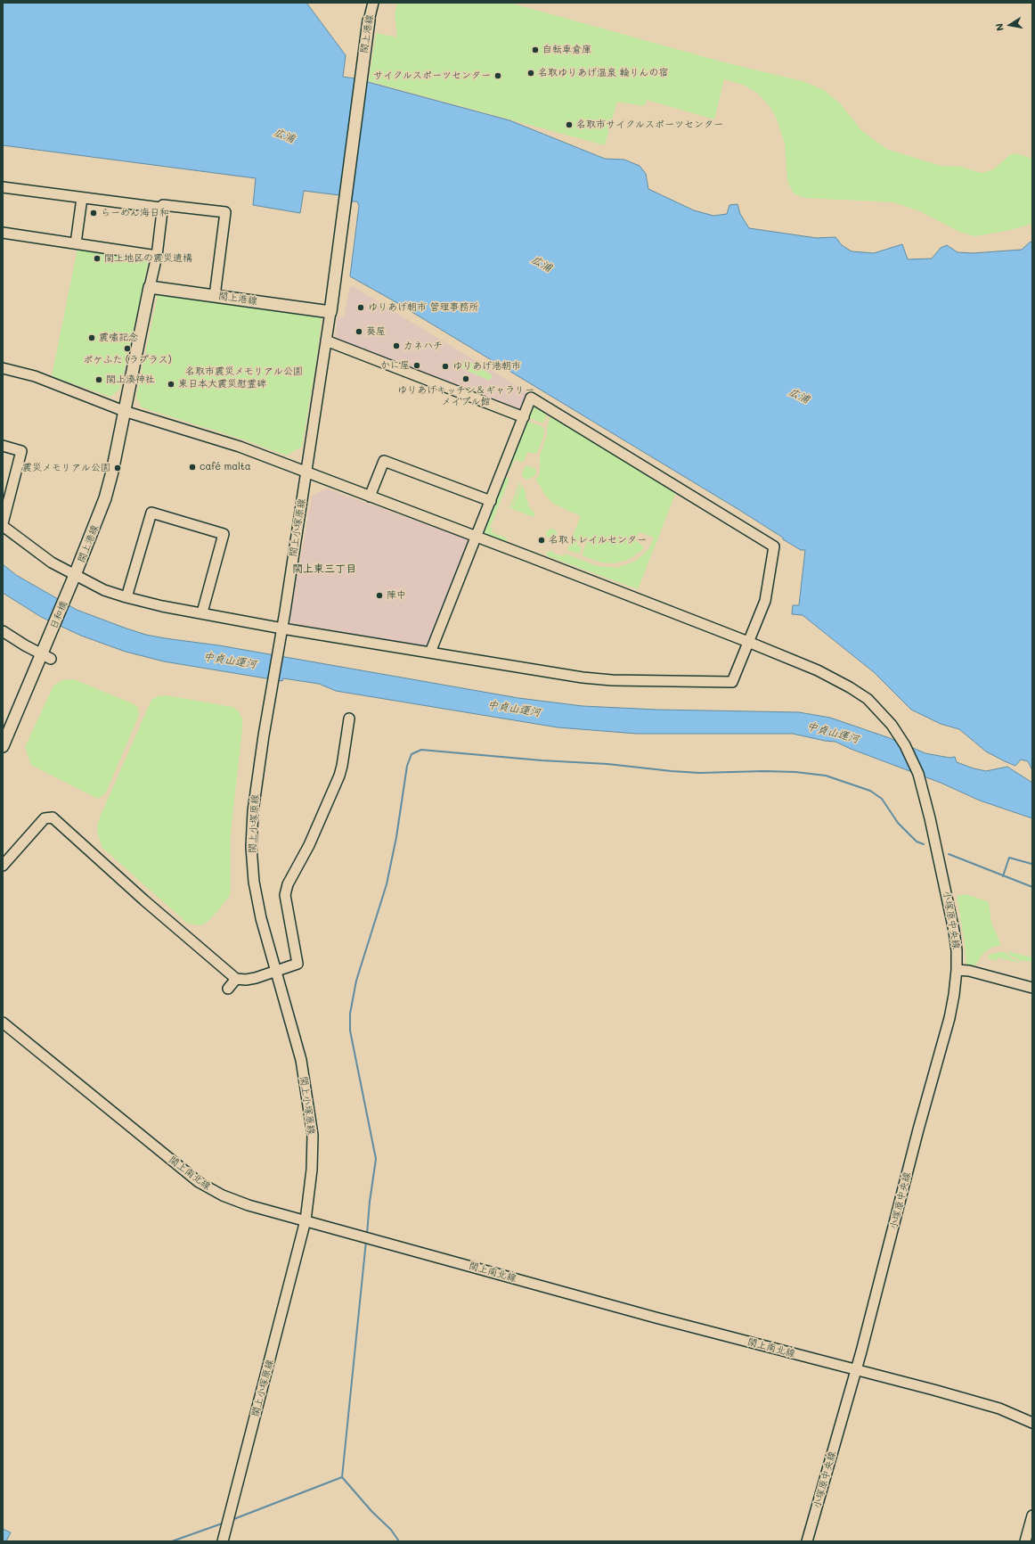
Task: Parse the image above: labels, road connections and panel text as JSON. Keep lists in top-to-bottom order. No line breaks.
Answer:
{"streets":{"main road":["閖上港線","日和橋"],"street":["閖上小塚原線","小塚原中央線","閖上南北線"]},"crossings":[["閖上港線","閖上小塚原線"],["閖上港線","日和橋"],["閖上小塚原線","閖上南北線"],["小塚原中央線","閖上南北線"]],"districts":["閖上東三丁目"],"water":["広浦","中貞山運河"],"parks":["名取市震災メモリアル公園"],"places":["自転車倉庫","名取ゆりあげ温泉 輪りんの宿","サイクルスポーツセンター","名取市サイクルスポーツセンター","らーめん海日和","閖上地区の震災遺構","ゆりあげ朝市 管理事務所","葵屋","震嘯記念","カネハチ","ポケふた (ラプラス)","かに屋","ゆりあげ港朝市","ゆりあげキッチン＆ギャラリー メイプル館","閖上湊神社","東日本大震災慰霊碑","café malta","震災メモリアル公園","名取トレイルセンター","陣中"],"north":"left"}
